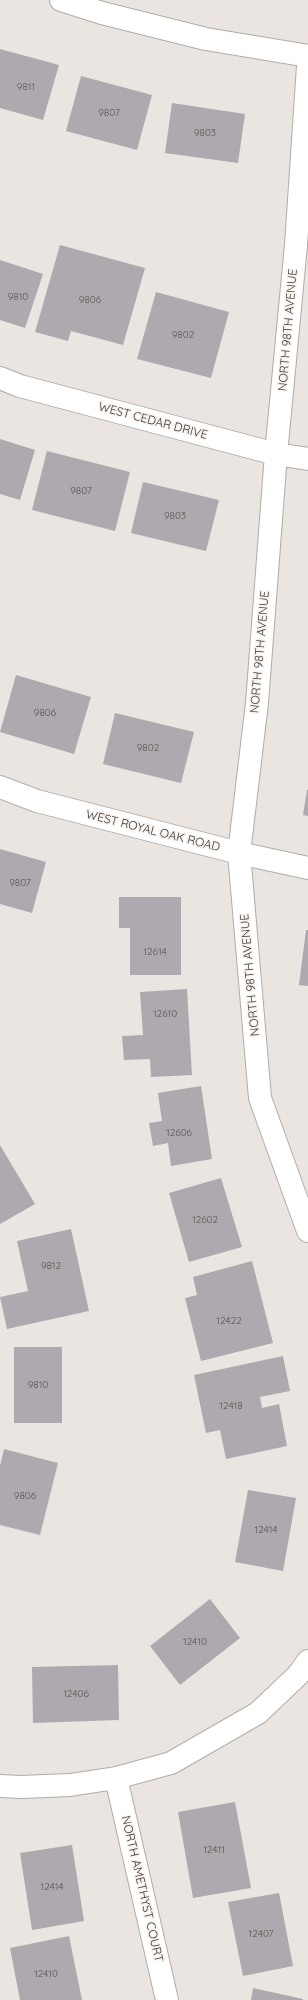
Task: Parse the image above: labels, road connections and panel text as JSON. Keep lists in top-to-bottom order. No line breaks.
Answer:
{"streets":{"street":["NORTH 98TH AVENUE","WEST CEDAR DRIVE","WEST ROYAL OAK ROAD","NORTH AMETHYST COURT"]},"crossings":[["NORTH 98TH AVENUE","WEST CEDAR DRIVE"],["NORTH 98TH AVENUE","WEST ROYAL OAK ROAD"]],"house_numbers":["9811","9807","9803","9810","9806","9802","9807","9803","9806","9802","9807","12614","12610","12606","12602","9812","12422","9810","12418","9806","12414","12410","12406","12411","12414","12407","12410"]}
